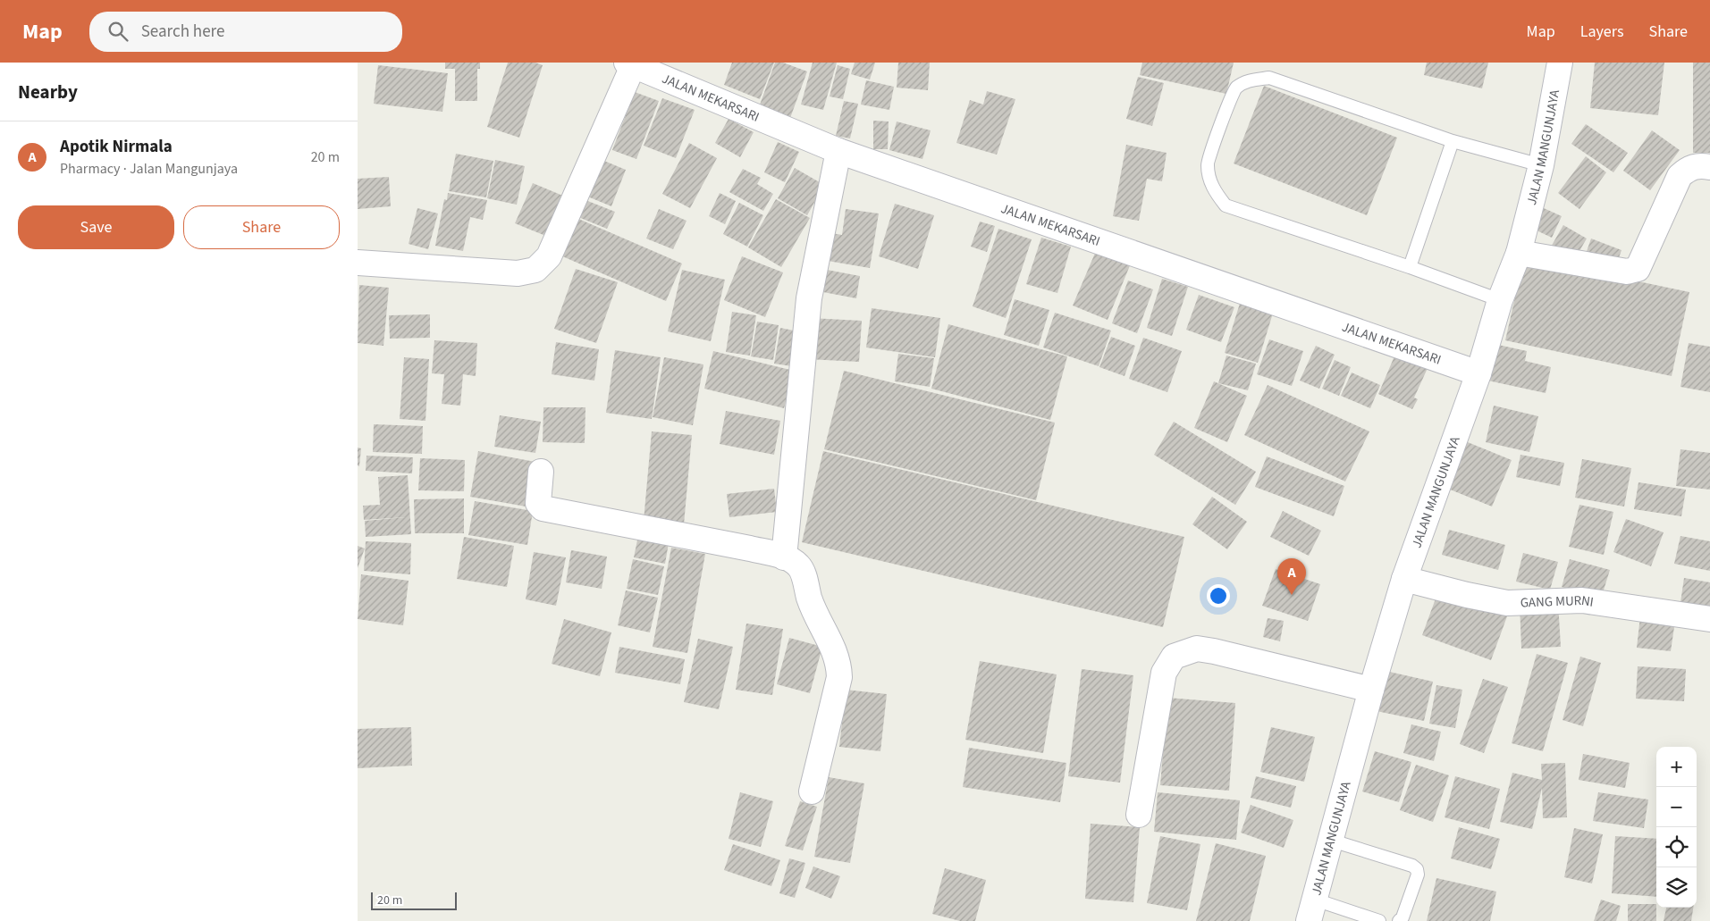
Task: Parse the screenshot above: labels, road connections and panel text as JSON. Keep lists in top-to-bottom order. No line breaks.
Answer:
{"streets":{"street":["JALAN MEKARSARI","JALAN MANGUNJAYA","GANG MURNI"]},"crossings":[["JALAN MEKARSARI","JALAN MANGUNJAYA"],["JALAN MANGUNJAYA","GANG MURNI"]],"scale_bar":"20 m","page":{"header":"Map","search":"Search here","nav":["Map","Layers","Share"],"heading":"Nearby","list":[{"mark":"A","name":"Apotik Nirmala","note":"Pharmacy · Jalan Mangunjaya","value":"20 m"}],"buttons":["Save","Share"],"pins":"A","map_buttons":["+","−"],"scale":"20 m"}}
